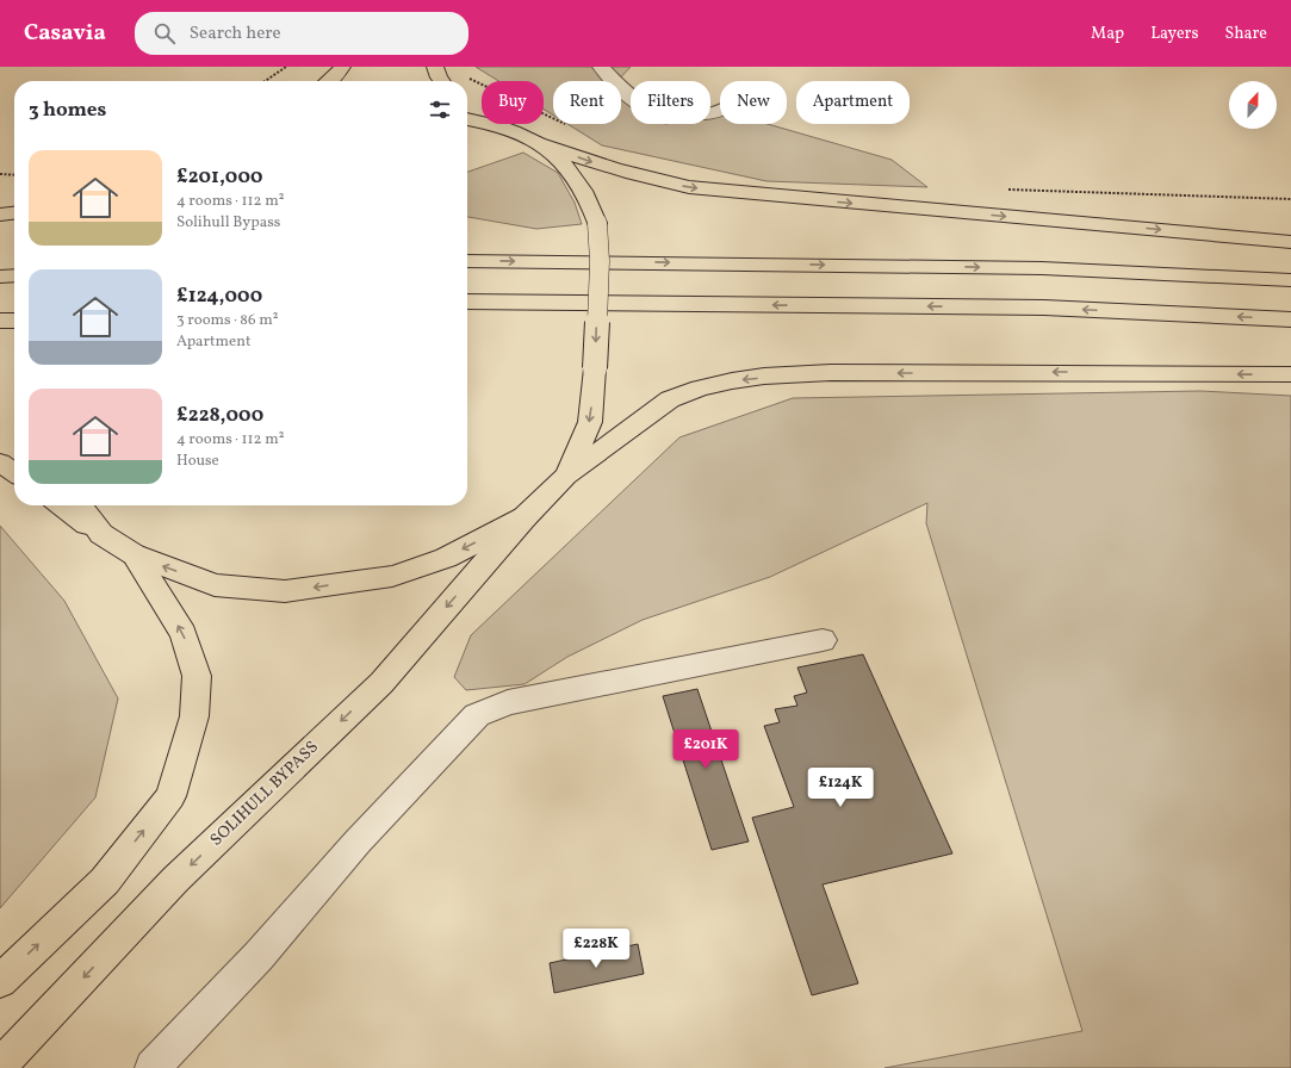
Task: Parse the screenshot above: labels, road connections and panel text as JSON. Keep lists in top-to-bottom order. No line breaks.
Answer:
{"streets":{"main road":["SOLIHULL BYPASS"]},"one_way":["SOLIHULL BYPASS"],"north":"top","page":{"header":"Casavia","search":"Search here","nav":["Map","Layers","Share"],"chip":["Buy","Rent","Filters","New","Apartment"],"heading":"3 homes","list":[{"name":"£201,000","note":"4 rooms · 112 m² · Solihull Bypass"},{"name":"£124,000","note":"3 rooms · 86 m² · Apartment"},{"name":"£228,000","note":"4 rooms · 112 m² · House"}],"price":["£201K","£124K","£228K"]}}
